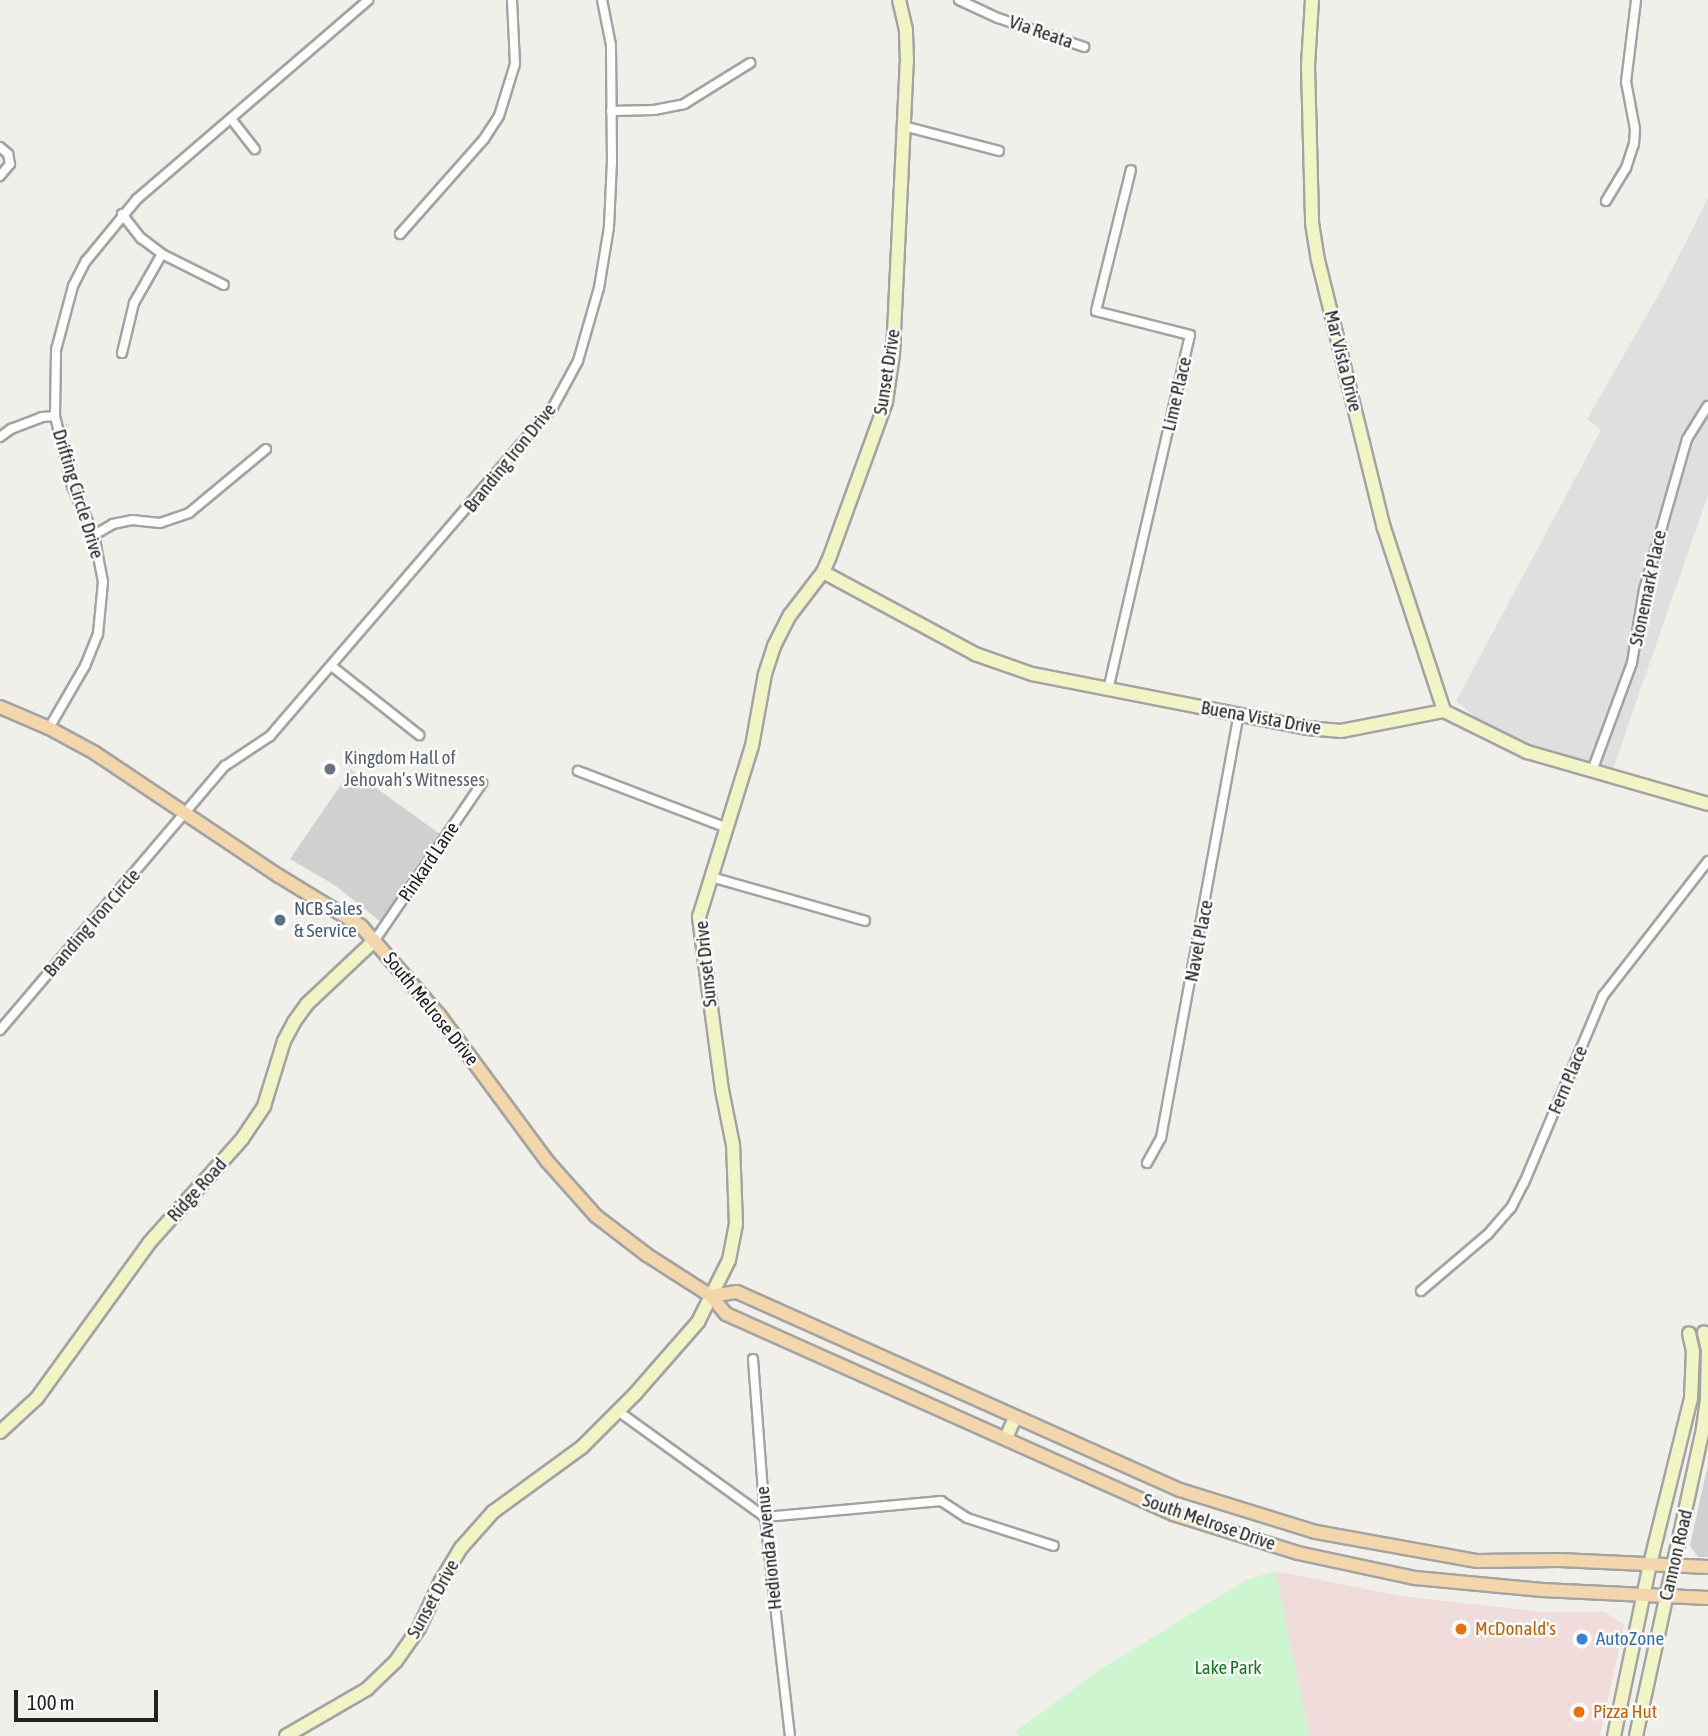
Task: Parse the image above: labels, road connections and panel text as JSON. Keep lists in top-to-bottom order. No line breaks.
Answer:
{"streets":{"main road":["South Melrose Drive"],"street":["Via Reata","Mar Vista Drive","Sunset Drive","Lime Place","Branding Iron Drive","Drifting Circle Drive","Stonemark Place","Buena Vista Drive","Pinkard Lane","Branding Iron Circle","Navel Place","Fern Place","Ridge Road","Hedionda Avenue","Cannon Road"]},"crossings":[["Mar Vista Drive","Buena Vista Drive"],["Sunset Drive","Buena Vista Drive"],["Sunset Drive","South Melrose Drive"],["Lime Place","Buena Vista Drive"],["Branding Iron Drive","Branding Iron Circle"],["Branding Iron Drive","South Melrose Drive"],["Drifting Circle Drive","South Melrose Drive"],["Buena Vista Drive","Navel Place"],["Pinkard Lane","South Melrose Drive"],["Pinkard Lane","Ridge Road"],["Branding Iron Circle","South Melrose Drive"],["South Melrose Drive","Ridge Road"],["South Melrose Drive","Cannon Road"]],"parks":["Lake Park"],"places":["Kingdom Hall of Jehovah’s Witnesses","NCB Sales & Service","McDonald's","AutoZone","Pizza Hut"],"scale_bar":"100 m"}
